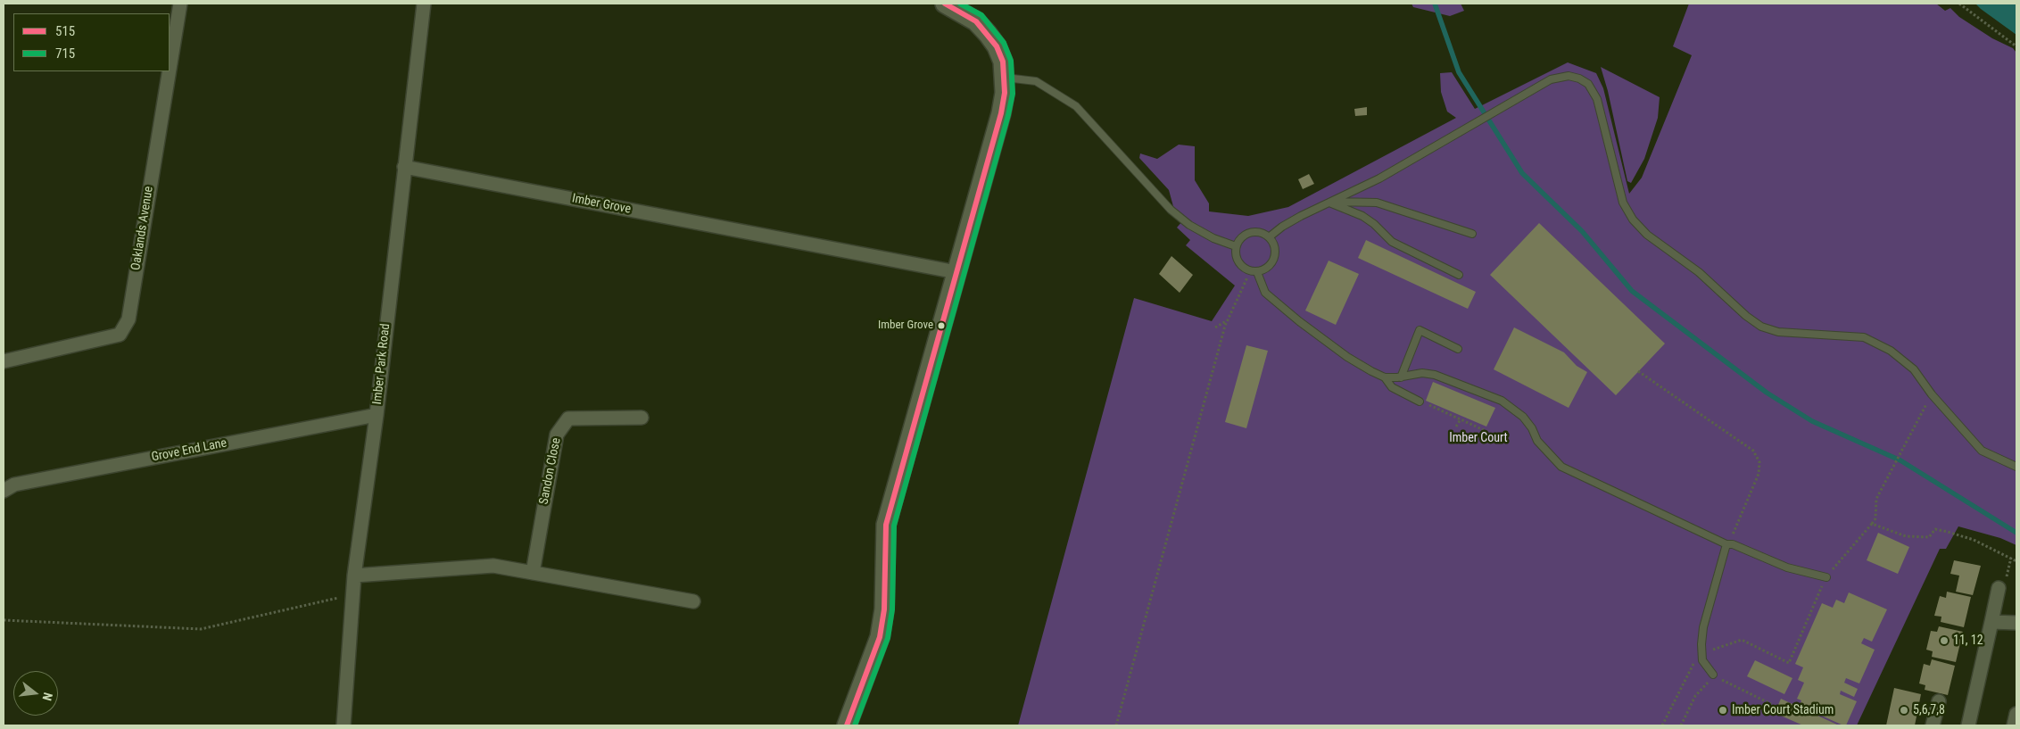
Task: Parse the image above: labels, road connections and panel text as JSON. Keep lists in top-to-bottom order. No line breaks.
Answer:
{"streets":{"street":["Imber Grove","Oaklands Avenue","Imber Park Road","Grove End Lane","Sandon Close"]},"crossings":[["Imber Grove","Imber Park Road"],["Imber Park Road","Grove End Lane"]],"parks":["Imber Court"],"places":["Imber Grove","11, 12","Imber Court Stadium","5,6,7,8"],"lines":["transit line 515","transit line 715"],"legend":["515","715"],"north":"right"}
